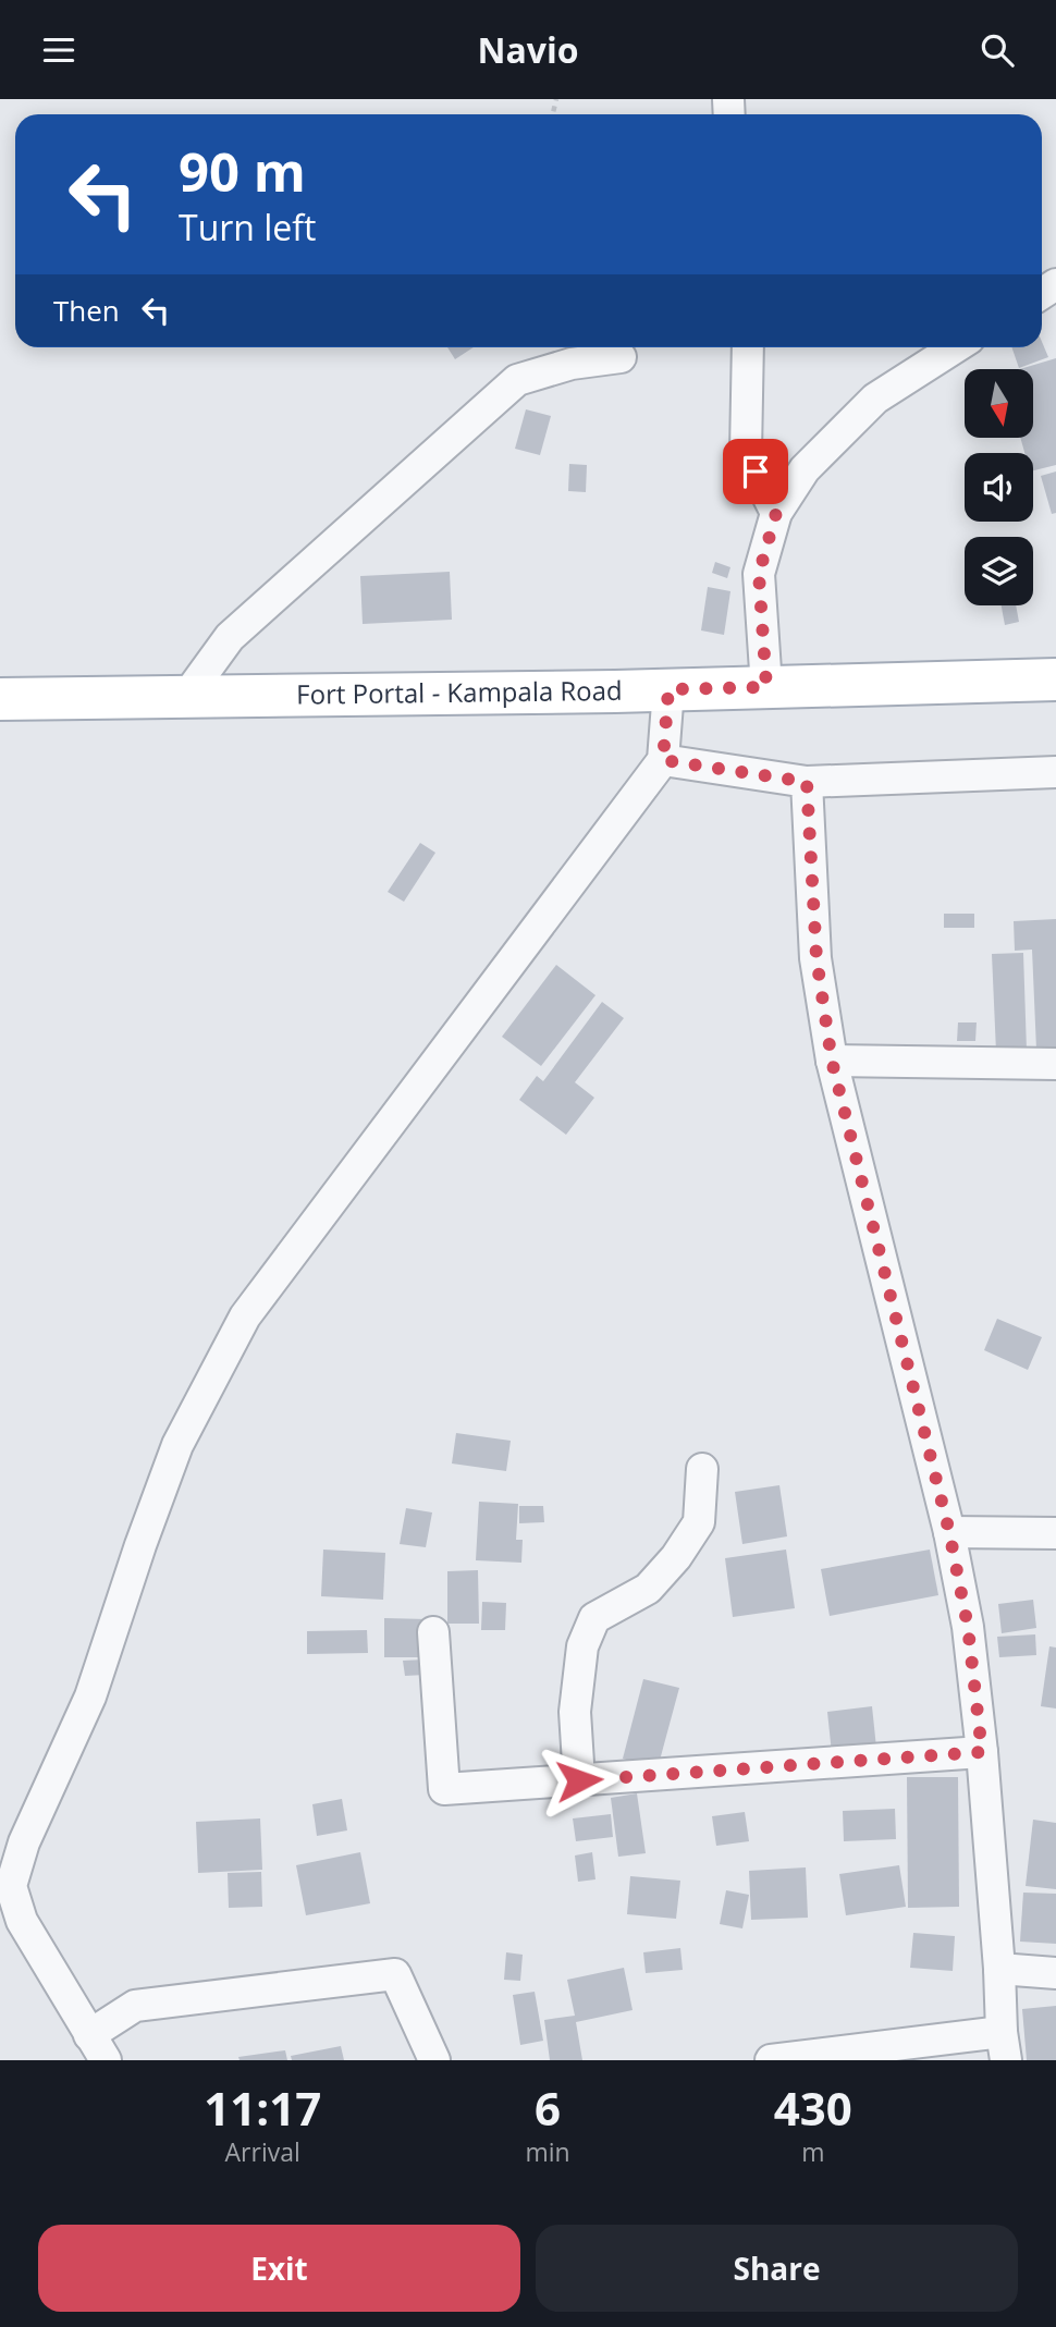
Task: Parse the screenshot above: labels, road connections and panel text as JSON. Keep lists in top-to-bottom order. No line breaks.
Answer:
{"streets":{"main road":["Fort Portal - Kampala Road"]},"north":"bottom","page":{"header":"Navio","turn":["90 m","Turn left"],"then":"Then","eta":["11:17","Arrival","6","min","430","m"],"buttons":["Exit","Share"]}}
